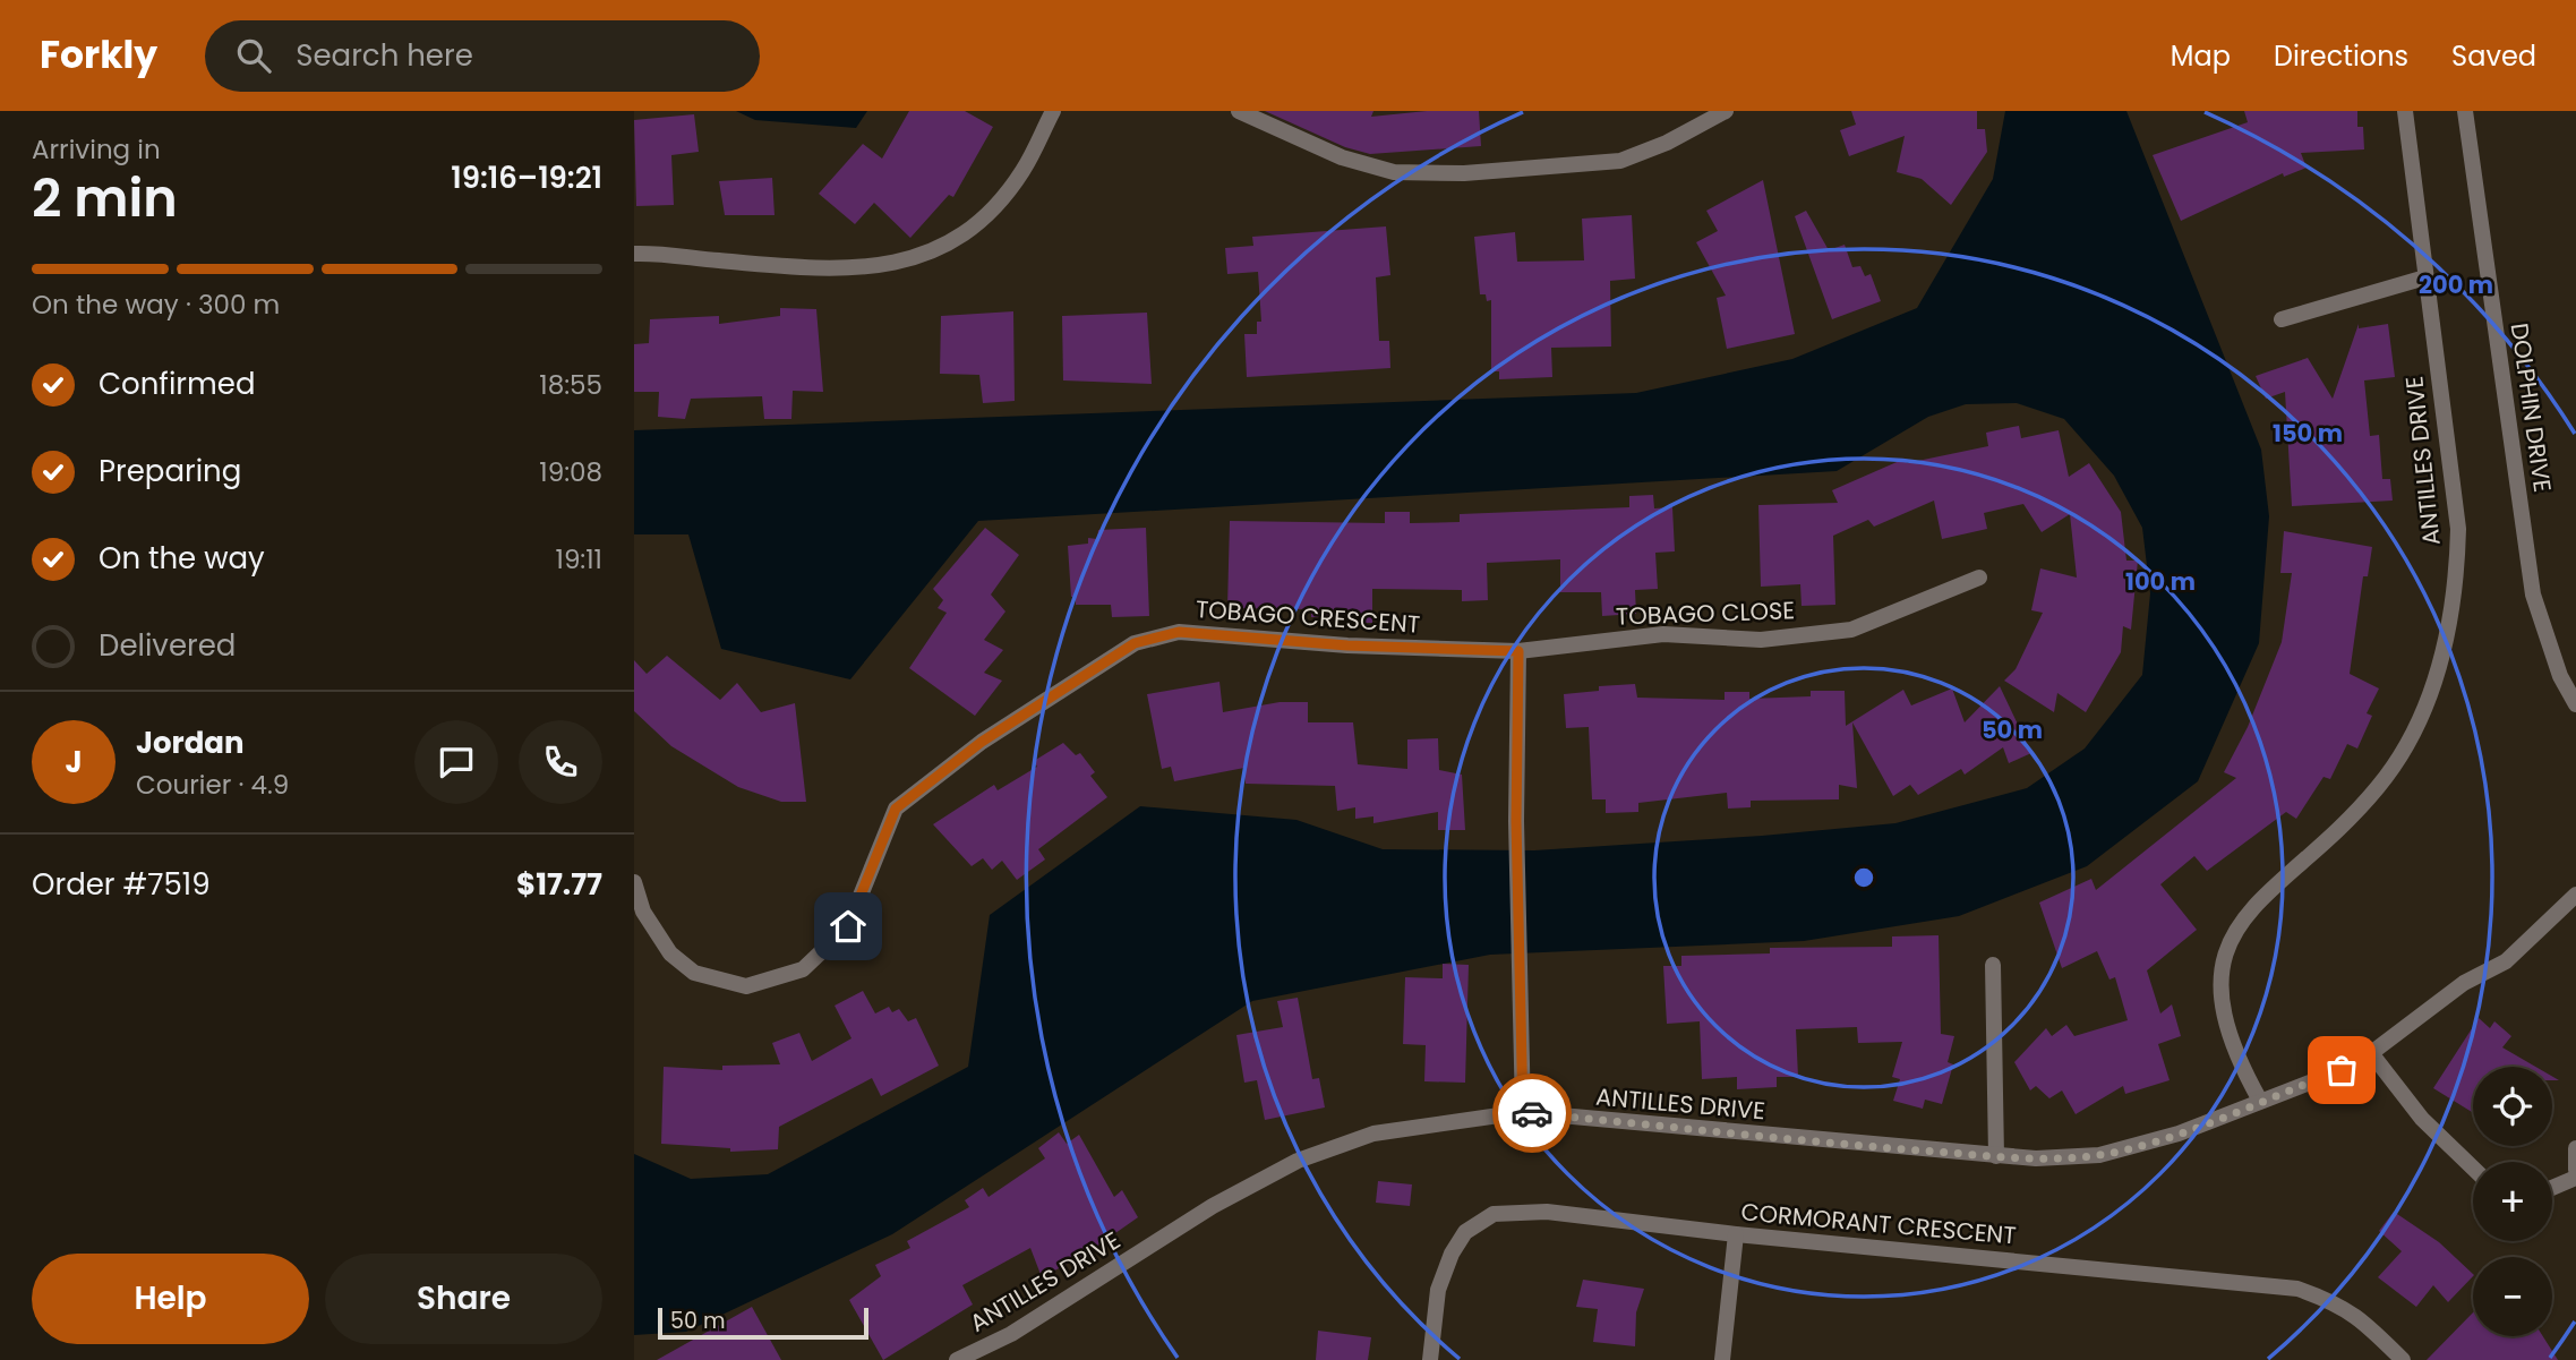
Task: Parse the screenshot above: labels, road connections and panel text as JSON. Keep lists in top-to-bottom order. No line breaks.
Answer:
{"streets":{"street":["DOLPHIN DRIVE","ANTILLES DRIVE","TOBAGO CLOSE","TOBAGO CRESCENT","CORMORANT CRESCENT"]},"crossings":[["TOBAGO CLOSE","TOBAGO CRESCENT"]],"scale_bar":"50 m","page":{"header":"Forkly","search":"Search here","nav":["Map","Directions","Saved"],"heading":["2 min","Arriving in","19:16–19:21"],"panel":["Jordan","Courier · 4.9","Order #7519","$17.77"],"bar":"On the way · 300 m","list":[["Confirmed","18:55"],["Preparing","19:08"],["On the way","19:11"],"Delivered"],"round":"J","map_buttons":["+","−"],"buttons":["Help","Share"],"scale":"50 m"},"rings":["200 m","150 m","100 m","50 m"]}
